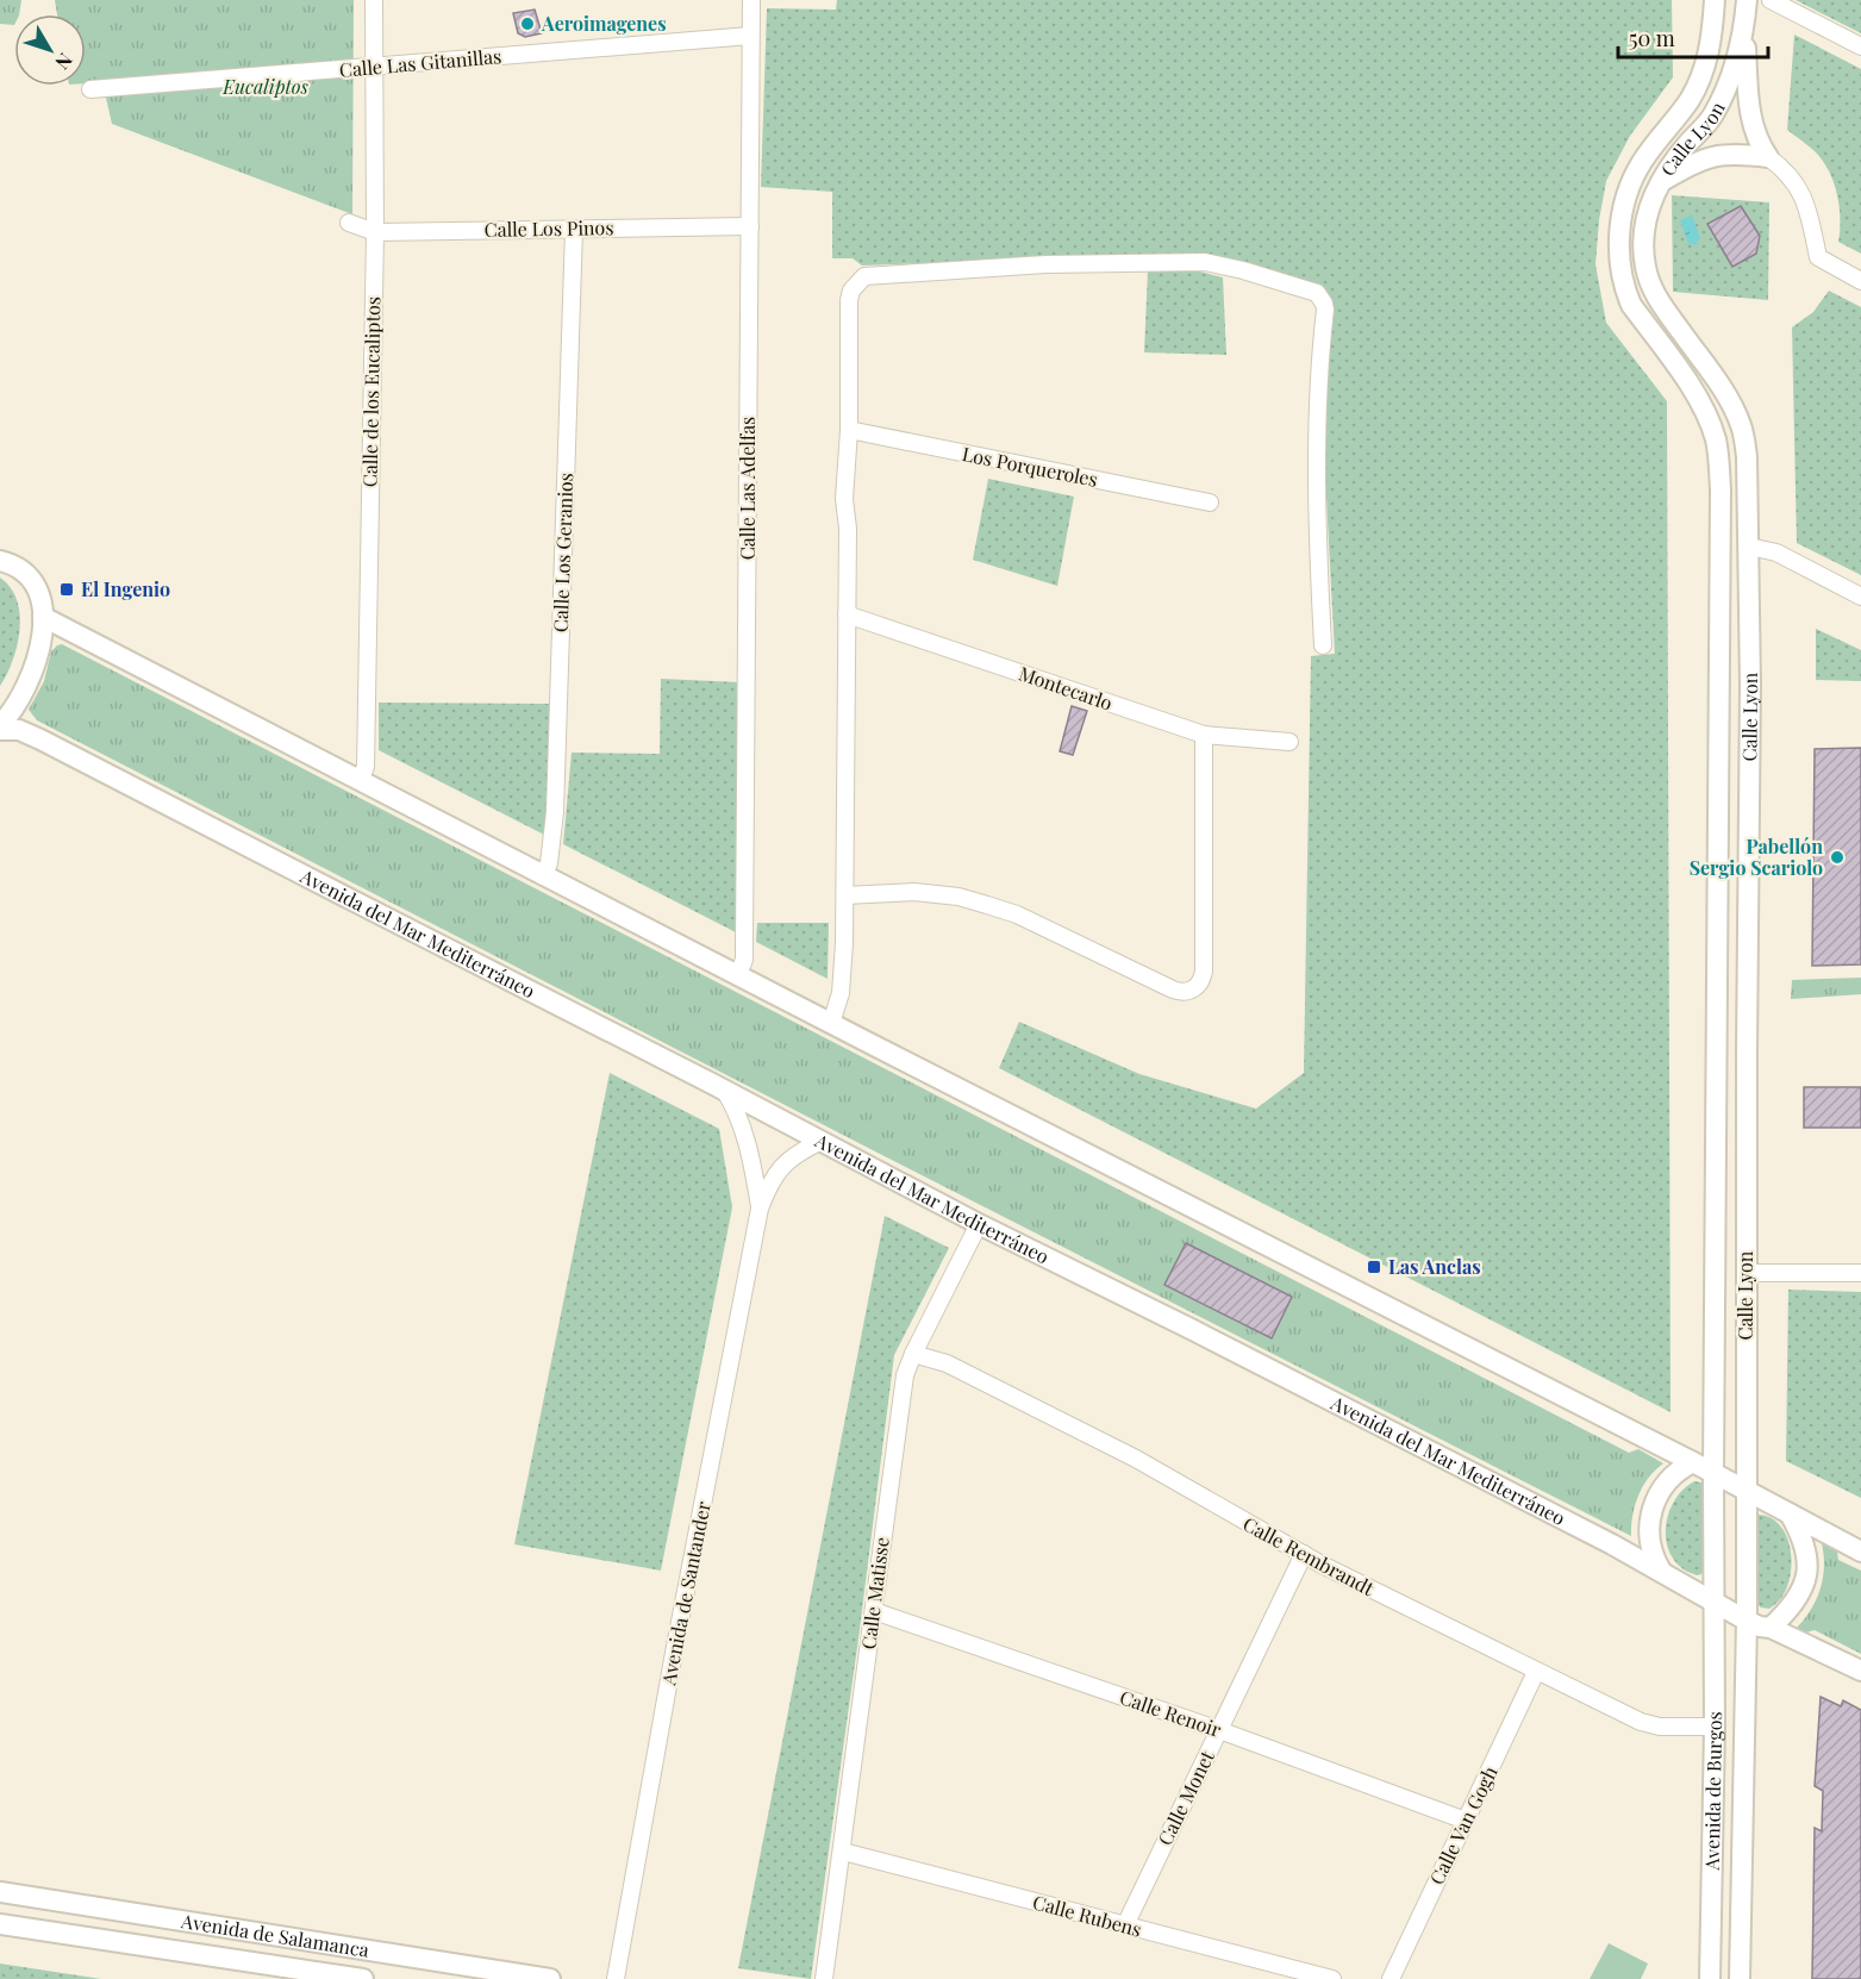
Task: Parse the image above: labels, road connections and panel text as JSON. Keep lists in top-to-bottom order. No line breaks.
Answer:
{"streets":{"street":["Calle Las Gitanillas","Calle Lyon","Calle Los Pinos","Calle de los Eucaliptos","Los Porqueroles","Calle Las Adelfas","Calle Los Geranios","Montecarlo","Avenida del Mar Mediterráneo","Calle Rembrandt","Avenida de Santander","Calle Matisse","Calle Renoir","Avenida de Burgos","Calle Monet","Calle Van Gogh","Calle Rubens","Avenida de Salamanca"]},"crossings":[["Calle Las Gitanillas","Calle de los Eucaliptos"],["Calle Las Gitanillas","Calle Las Adelfas"],["Calle Lyon","Avenida del Mar Mediterráneo"],["Calle Lyon","Avenida de Burgos"],["Calle Los Pinos","Calle de los Eucaliptos"],["Calle Los Pinos","Calle Las Adelfas"],["Calle Los Pinos","Calle Los Geranios"],["Avenida del Mar Mediterráneo","Avenida de Santander"],["Avenida del Mar Mediterráneo","Calle Matisse"],["Avenida del Mar Mediterráneo","Avenida de Burgos"],["Calle Rembrandt","Calle Matisse"],["Calle Rembrandt","Avenida de Burgos"],["Calle Rembrandt","Calle Monet"],["Calle Rembrandt","Calle Van Gogh"],["Calle Matisse","Calle Renoir"],["Calle Matisse","Calle Rubens"],["Calle Renoir","Calle Monet"],["Calle Renoir","Calle Van Gogh"],["Calle Monet","Calle Rubens"]],"parks":["Eucaliptos"],"places":{"other":["Aeroimagenes","Pabellón Sergio Scariolo"],"transit":["El Ingenio","Las Anclas"]},"scale_bar":"50 m","north":"bottom right"}
